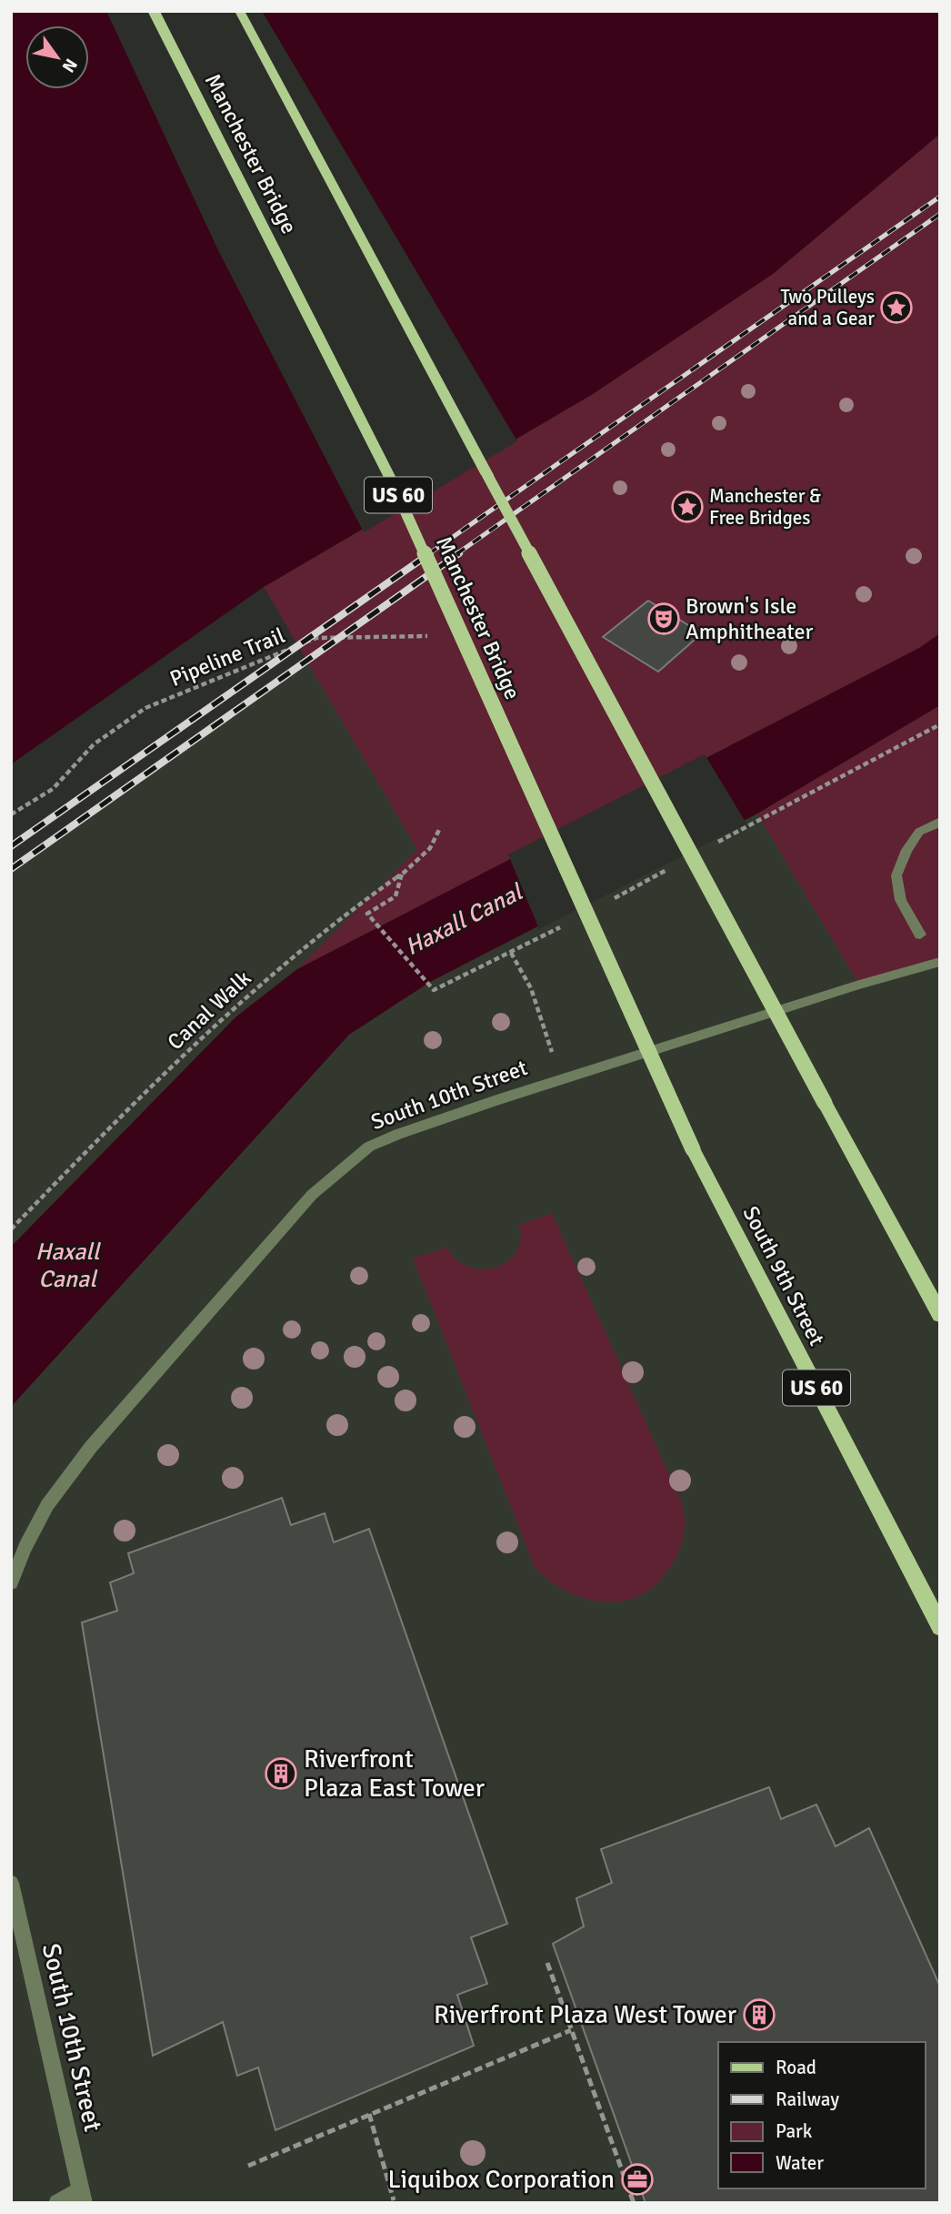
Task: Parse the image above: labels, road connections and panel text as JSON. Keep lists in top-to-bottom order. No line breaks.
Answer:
{"streets":{"main road":["Manchester Bridge","US 60","South 9th Street"],"street":["South 10th Street"],"path":["Pipeline Trail","Canal Walk"]},"crossings":[["Manchester Bridge","South 9th Street"]],"water":["Haxall Canal"],"places":{"place":["Two Pulleys and a Gear","Manchester & Free Bridges"],"theatre":["Brown's Isle Amphitheater"],"building":["Riverfront Plaza East Tower","Riverfront Plaza West Tower"],"office":["Liquibox Corporation"]},"legend":["Road","Railway","Park","Water"],"north":"bottom right"}
